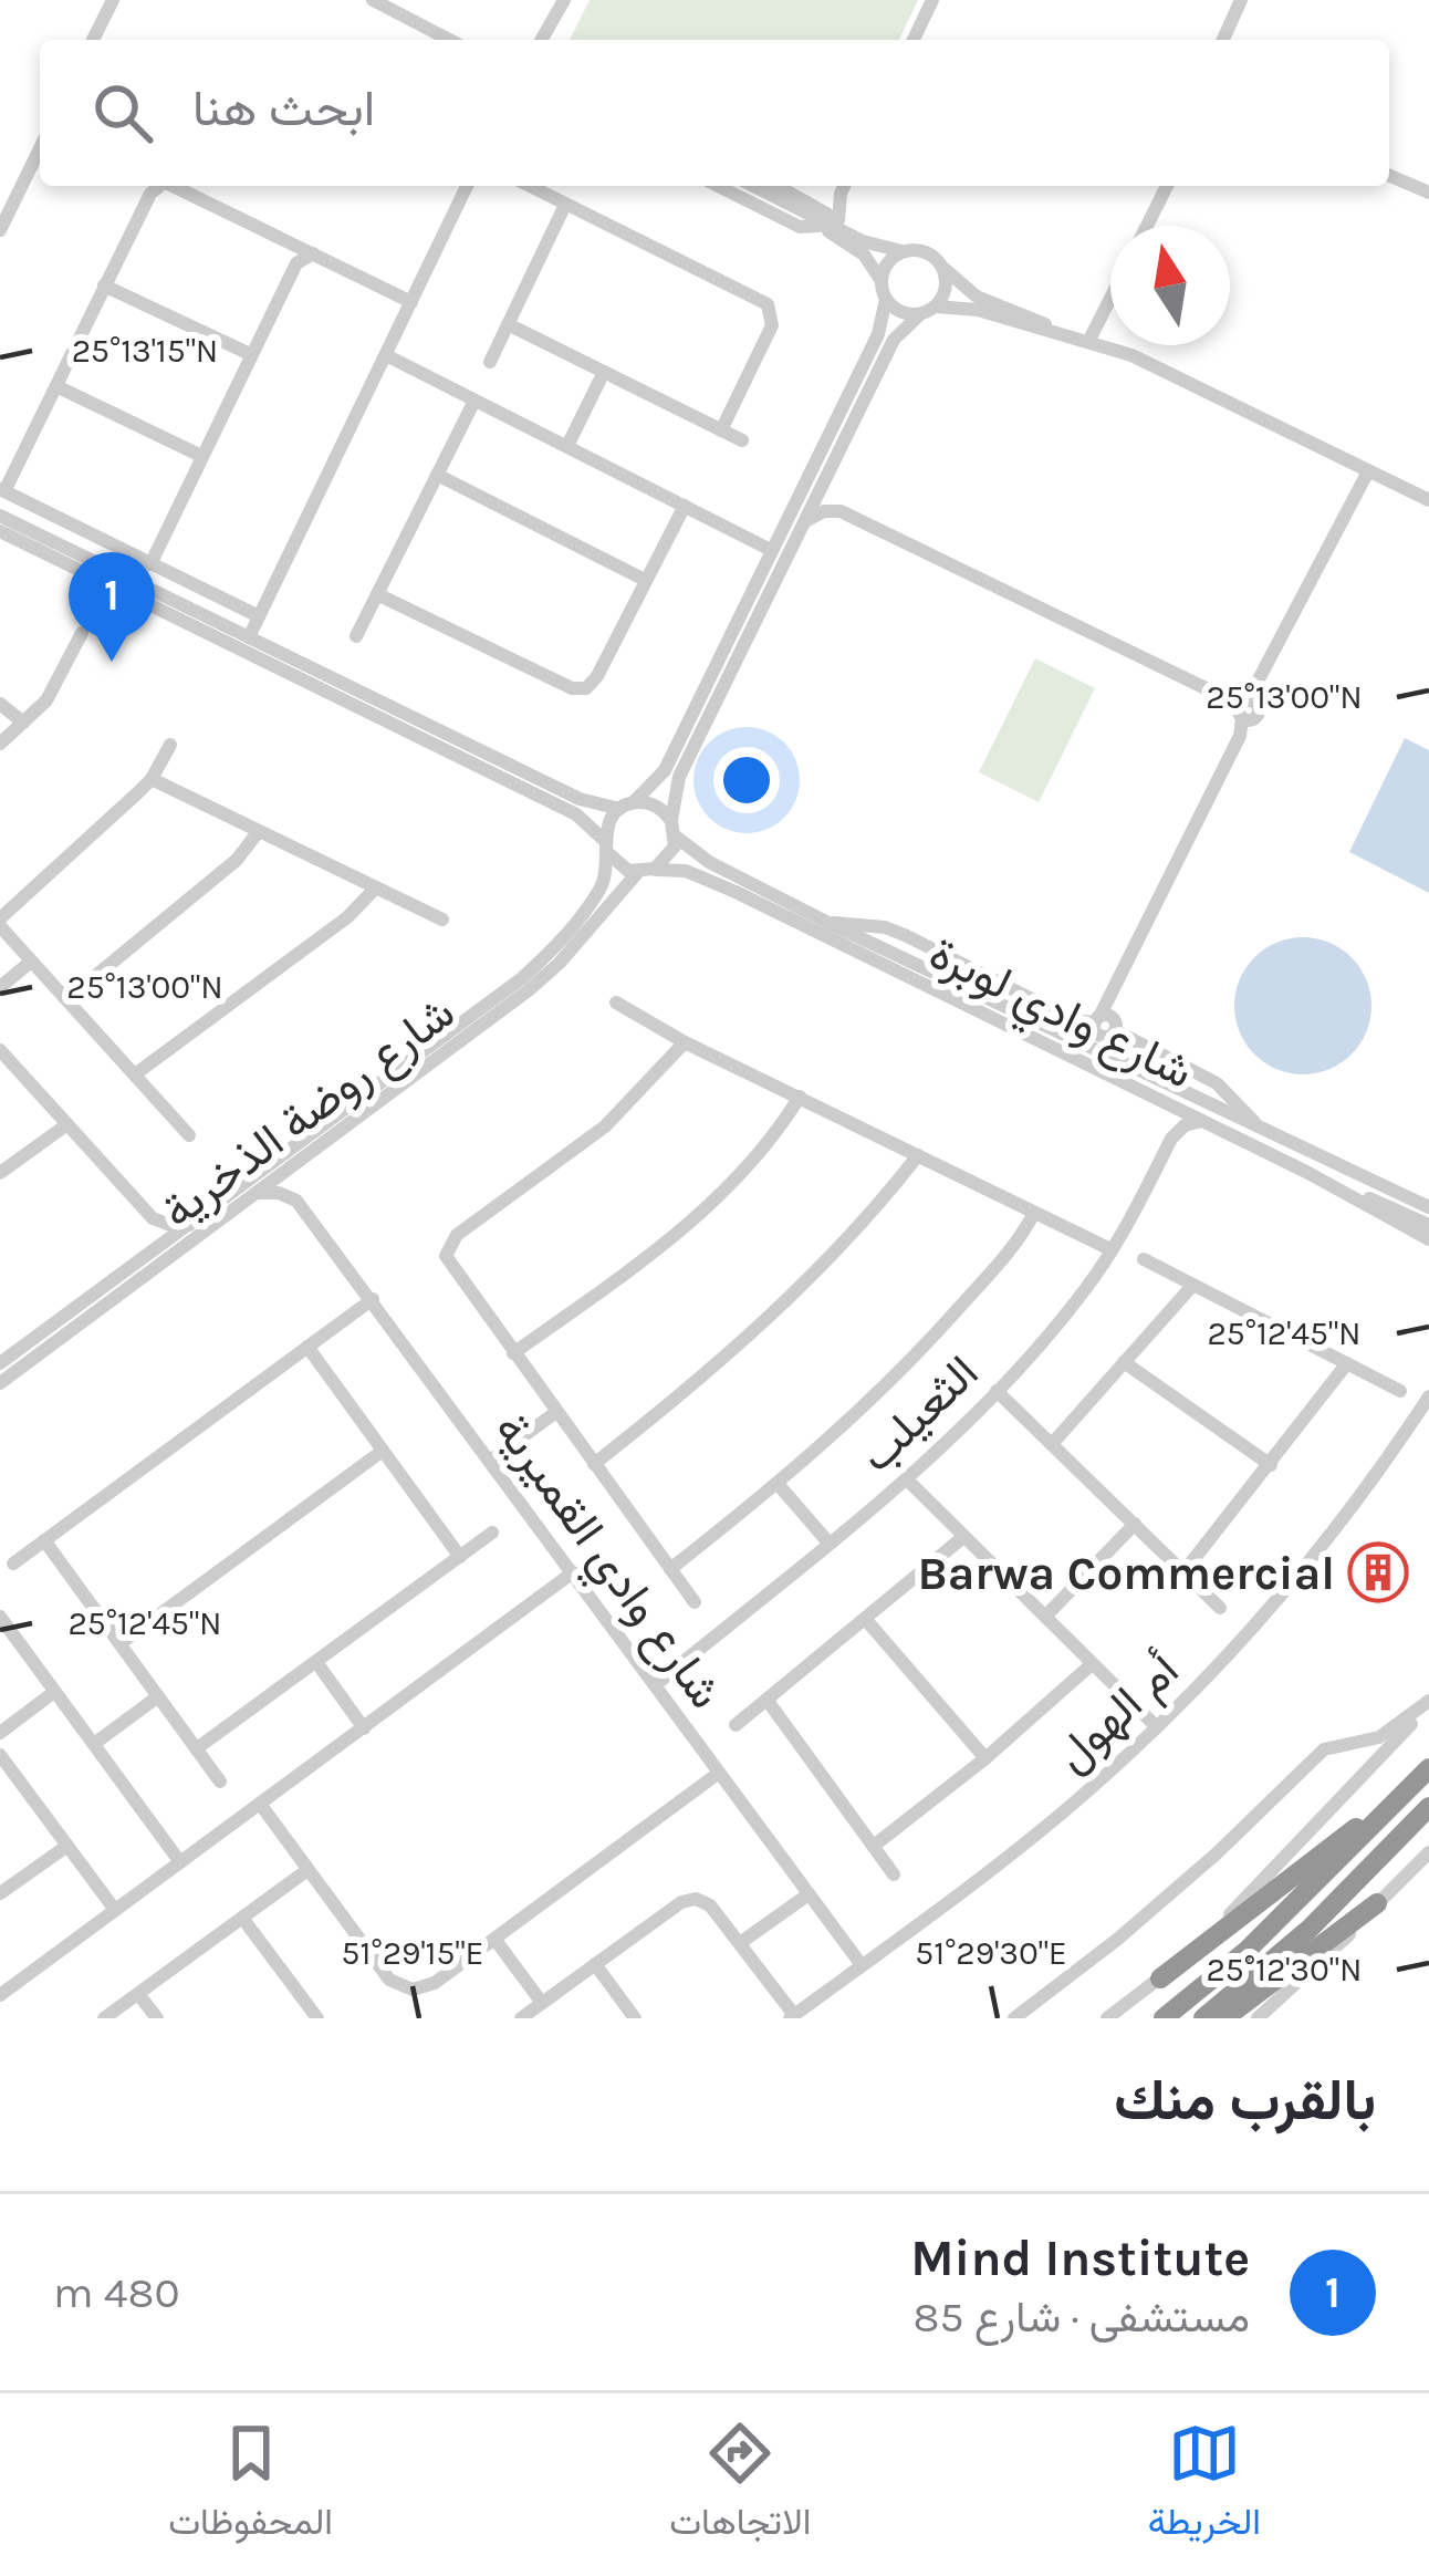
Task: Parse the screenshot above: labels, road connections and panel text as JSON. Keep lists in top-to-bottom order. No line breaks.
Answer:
{"streets":{"street":["شارع وادي لوبرة","شارع روضة الذخرية","الثعيلب","شارع وادي القميرية","أم الهول"]},"crossings":[["شارع وادي لوبرة","شارع روضة الذخرية"],["شارع وادي لوبرة","الثعيلب"],["الثعيلب","شارع وادي القميرية"],["شارع وادي القميرية","أم الهول"]],"places":{"building":["Barwa Commercial"]},"north":"top","page":{"search":"ابحث هنا","pins":"1","heading":"بالقرب منك","list":[{"mark":"1","name":"Mind Institute","note":"مستشفى · شارع 85","value":"480 m"}],"nav":["الخريطة","الاتجاهات","المحفوظات"]},"coordinates":["25°13'15\"N","25°13'00\"N","25°12'45\"N","51°29'15\"E","51°29'30\"E","25°12'30\"N"]}
